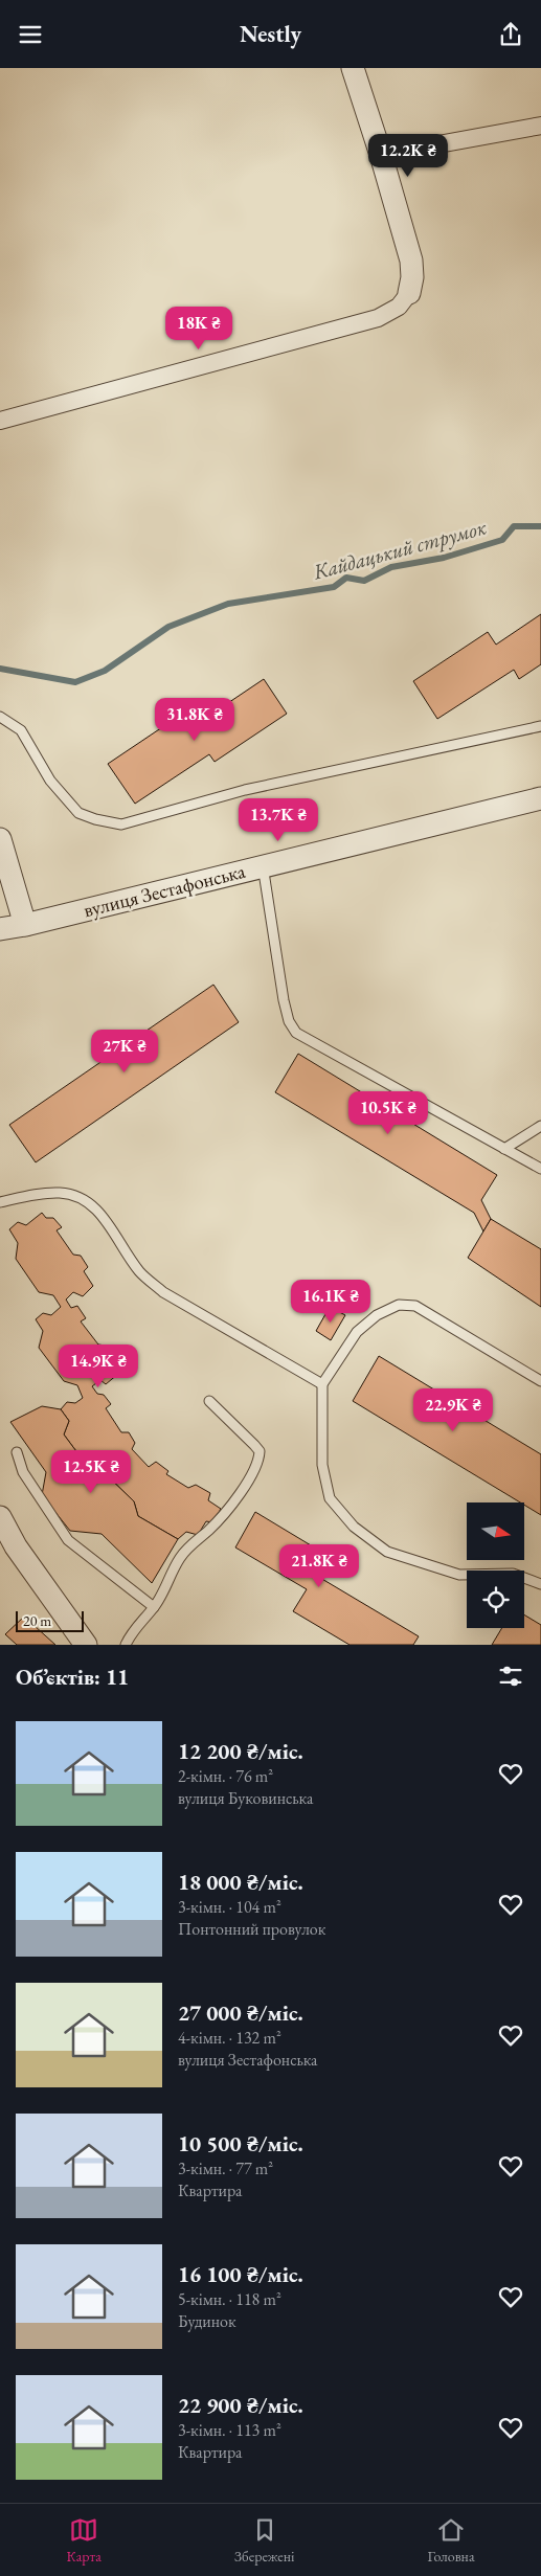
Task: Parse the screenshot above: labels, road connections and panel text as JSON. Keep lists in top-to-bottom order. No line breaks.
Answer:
{"streets":{"street":["вулиця Зестафонська"]},"water":["Кайдацький струмок"],"scale_bar":"20 m","north":"right","page":{"header":"Nestly","price":["12.2K ₴","18K ₴","31.8K ₴","13.7K ₴","27K ₴","10.5K ₴","16.1K ₴","14.9K ₴","22.9K ₴","12.5K ₴","21.8K ₴"],"scale":"20 m","heading":"Об’єктів: 11","list":[{"name":"12 200 ₴/міс.","note":"2-кімн. · 76 m² · вулиця Буковинська"},{"name":"18 000 ₴/міс.","note":"3-кімн. · 104 m² · Понтонний провулок"},{"name":"27 000 ₴/міс.","note":"4-кімн. · 132 m² · вулиця Зестафонська"},{"name":"10 500 ₴/міс.","note":"3-кімн. · 77 m² · Квартира"},{"name":"16 100 ₴/міс.","note":"5-кімн. · 118 m² · Будинок"},{"name":"22 900 ₴/міс.","note":"3-кімн. · 113 m² · Квартира"}],"tabs":["Карта","Збережені","Головна"]}}
